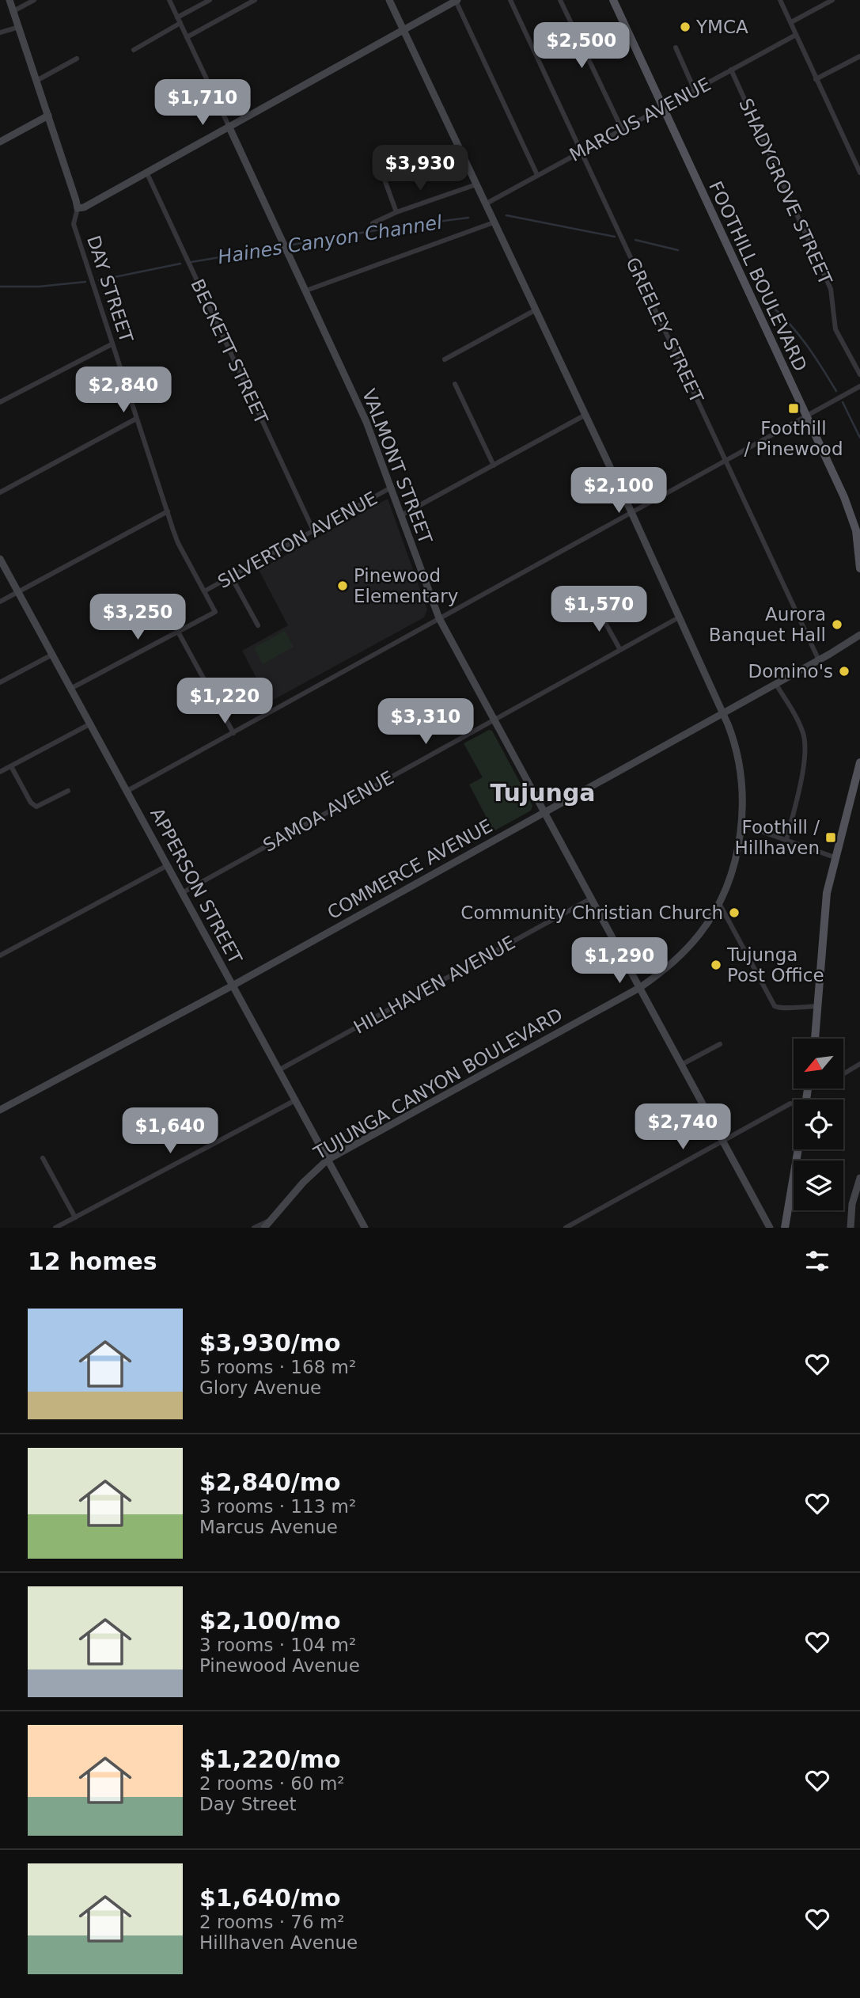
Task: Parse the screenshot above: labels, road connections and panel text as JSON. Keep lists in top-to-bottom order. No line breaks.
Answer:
{"streets":{"main road":["FOOTHILL BOULEVARD"],"street":["MARCUS AVENUE","SHADYGROVE STREET","DAY STREET","GREELEY STREET","BECKETT STREET","VALMONT STREET","SILVERTON AVENUE","SAMOA AVENUE","COMMERCE AVENUE","APPERSON STREET","HILLHAVEN AVENUE","TUJUNGA CANYON BOULEVARD"]},"crossings":[["MARCUS AVENUE","SHADYGROVE STREET"],["MARCUS AVENUE","FOOTHILL BOULEVARD"],["MARCUS AVENUE","GREELEY STREET"],["MARCUS AVENUE","TUJUNGA CANYON BOULEVARD"],["DAY STREET","SILVERTON AVENUE"],["GREELEY STREET","COMMERCE AVENUE"],["BECKETT STREET","SILVERTON AVENUE"],["VALMONT STREET","SILVERTON AVENUE"],["VALMONT STREET","SAMOA AVENUE"],["VALMONT STREET","COMMERCE AVENUE"],["VALMONT STREET","HILLHAVEN AVENUE"],["VALMONT STREET","TUJUNGA CANYON BOULEVARD"],["SILVERTON AVENUE","APPERSON STREET"],["SILVERTON AVENUE","TUJUNGA CANYON BOULEVARD"],["SAMOA AVENUE","APPERSON STREET"],["SAMOA AVENUE","TUJUNGA CANYON BOULEVARD"],["COMMERCE AVENUE","APPERSON STREET"],["COMMERCE AVENUE","TUJUNGA CANYON BOULEVARD"],["APPERSON STREET","HILLHAVEN AVENUE"],["APPERSON STREET","TUJUNGA CANYON BOULEVARD"]],"districts":["Tujunga"],"water":["Haines Canyon Channel"],"places":{"other":["YMCA","Pinewood Elementary","Aurora Banquet Hall","Domino's","Community Christian Church","Tujunga Post Office"],"transit":["Foothill / Pinewood","Foothill / Hillhaven"]},"north":"bottom left","page":{"price":["$2,500","$1,710","$3,930","$2,840","$2,100","$1,570","$3,250","$1,220","$3,310","$1,290","$2,740","$1,640"],"heading":"12 homes","list":[{"name":"$3,930/mo","note":"5 rooms · 168 m² · Glory Avenue"},{"name":"$2,840/mo","note":"3 rooms · 113 m² · Marcus Avenue"},{"name":"$2,100/mo","note":"3 rooms · 104 m² · Pinewood Avenue"},{"name":"$1,220/mo","note":"2 rooms · 60 m² · Day Street"},{"name":"$1,640/mo","note":"2 rooms · 76 m² · Hillhaven Avenue"}]}}
